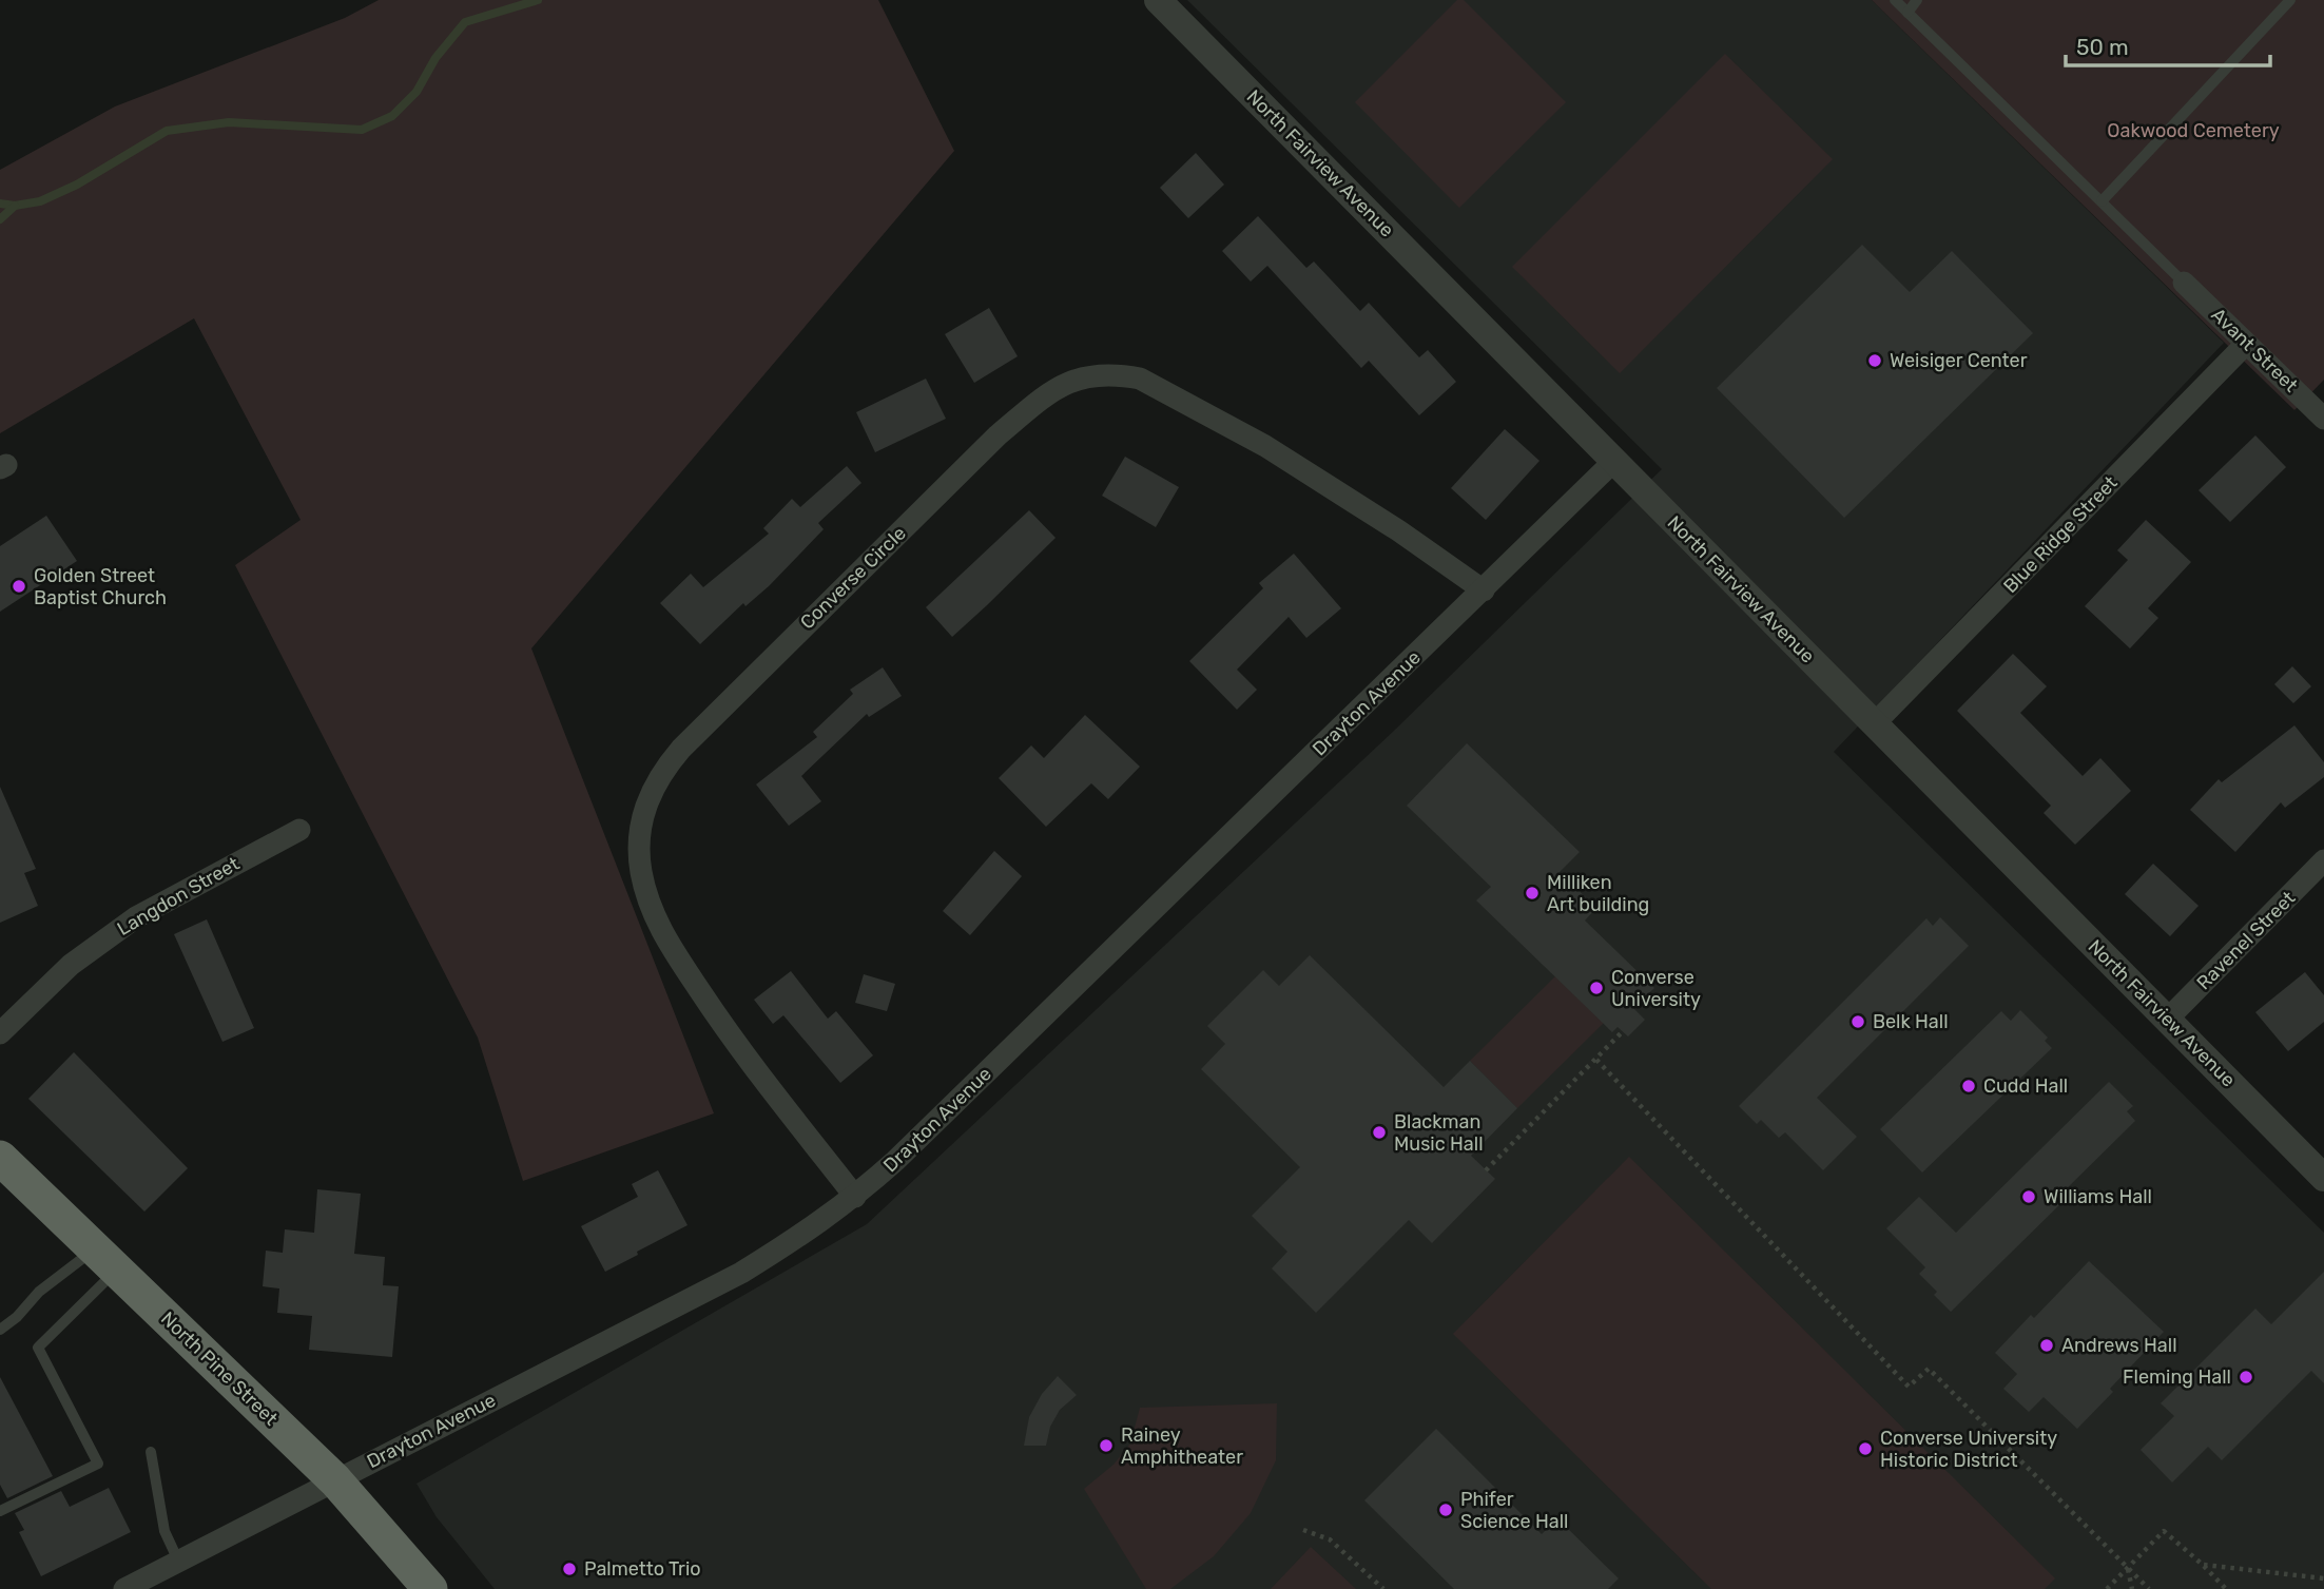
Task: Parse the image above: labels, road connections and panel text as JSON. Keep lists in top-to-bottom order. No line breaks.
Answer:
{"streets":{"highway":["North Pine Street"],"street":["North Fairview Avenue","Avant Street","Blue Ridge Street","Converse Circle","Drayton Avenue","Langdon Street","Ravenel Street"]},"crossings":[["North Fairview Avenue","Blue Ridge Street"],["North Fairview Avenue","Drayton Avenue"],["North Fairview Avenue","Ravenel Street"],["Avant Street","Blue Ridge Street"],["Converse Circle","Drayton Avenue"],["Drayton Avenue","North Pine Street"]],"parks":["Oakwood Cemetery"],"places":["Weisiger Center","Golden Street Baptist Church","Milliken Art building","Converse University","Belk Hall","Cudd Hall","Blackman Music Hall","Williams Hall","Andrews Hall","Fleming Hall","Rainey Amphitheater","Converse University Historic District","Phifer Science Hall","Palmetto Trio"],"scale_bar":"50 m"}
